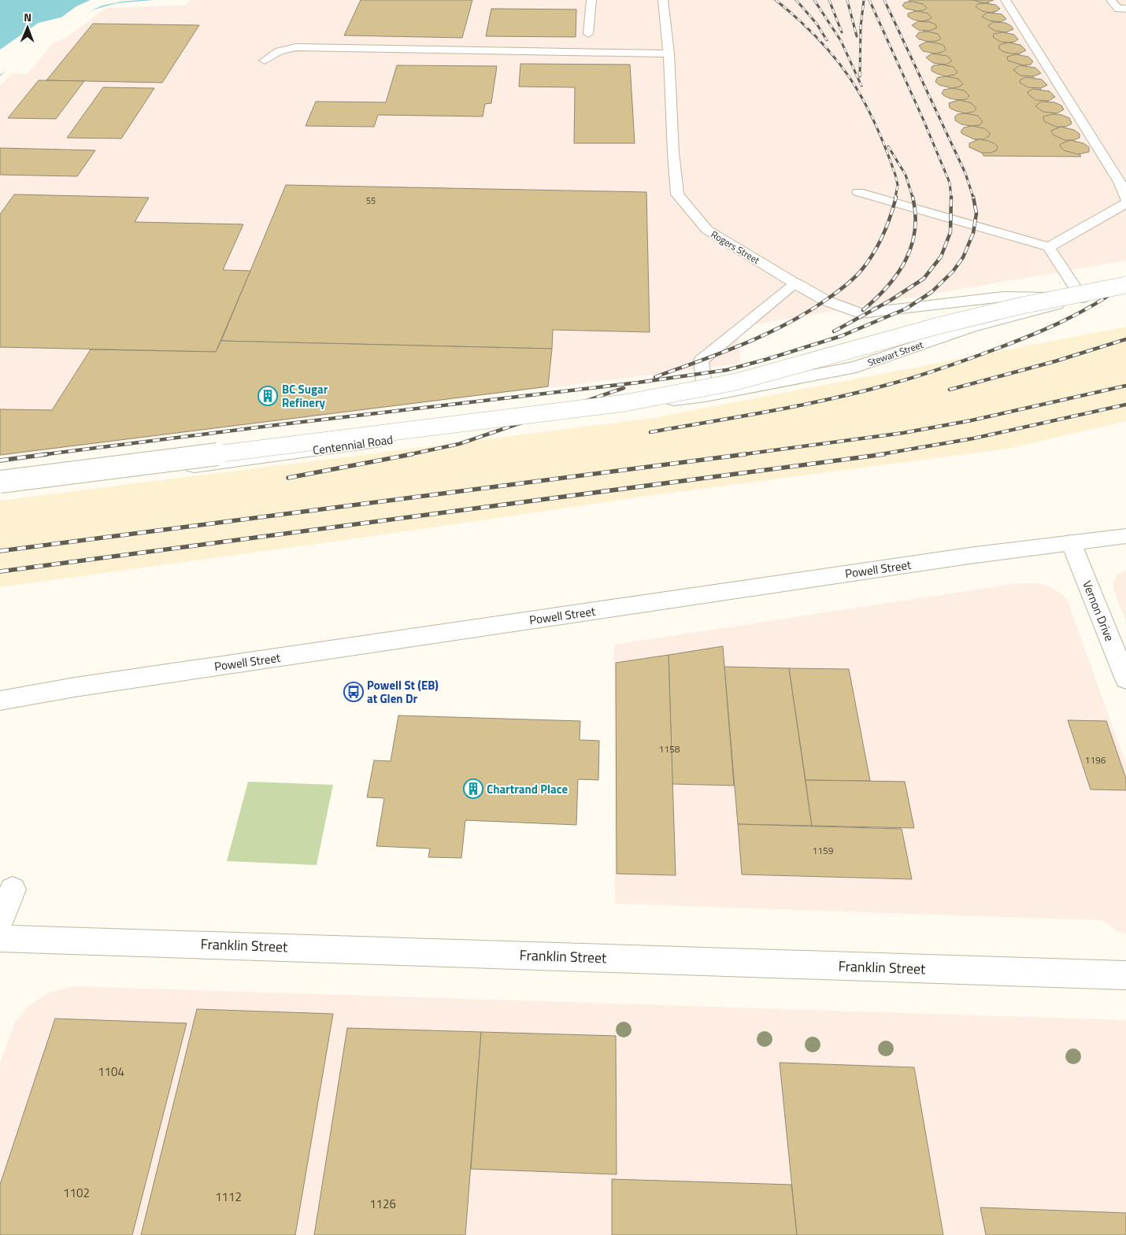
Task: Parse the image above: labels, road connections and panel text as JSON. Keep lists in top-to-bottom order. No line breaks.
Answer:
{"streets":{"street":["Stewart Street","Centennial Road","Powell Street","Vernon Drive","Franklin Street"],"lane":["Rogers Street"]},"crossings":[["Rogers Street","Stewart Street"],["Stewart Street","Centennial Road"],["Powell Street","Vernon Drive"]],"places":{"building":["BC Sugar Refinery","Chartrand Place"],"bus stop":["Powell St (EB) at Glen Dr"]},"house_numbers":["55","1158","1196","1159","1104","1102","1112","1126"],"north":"top"}
